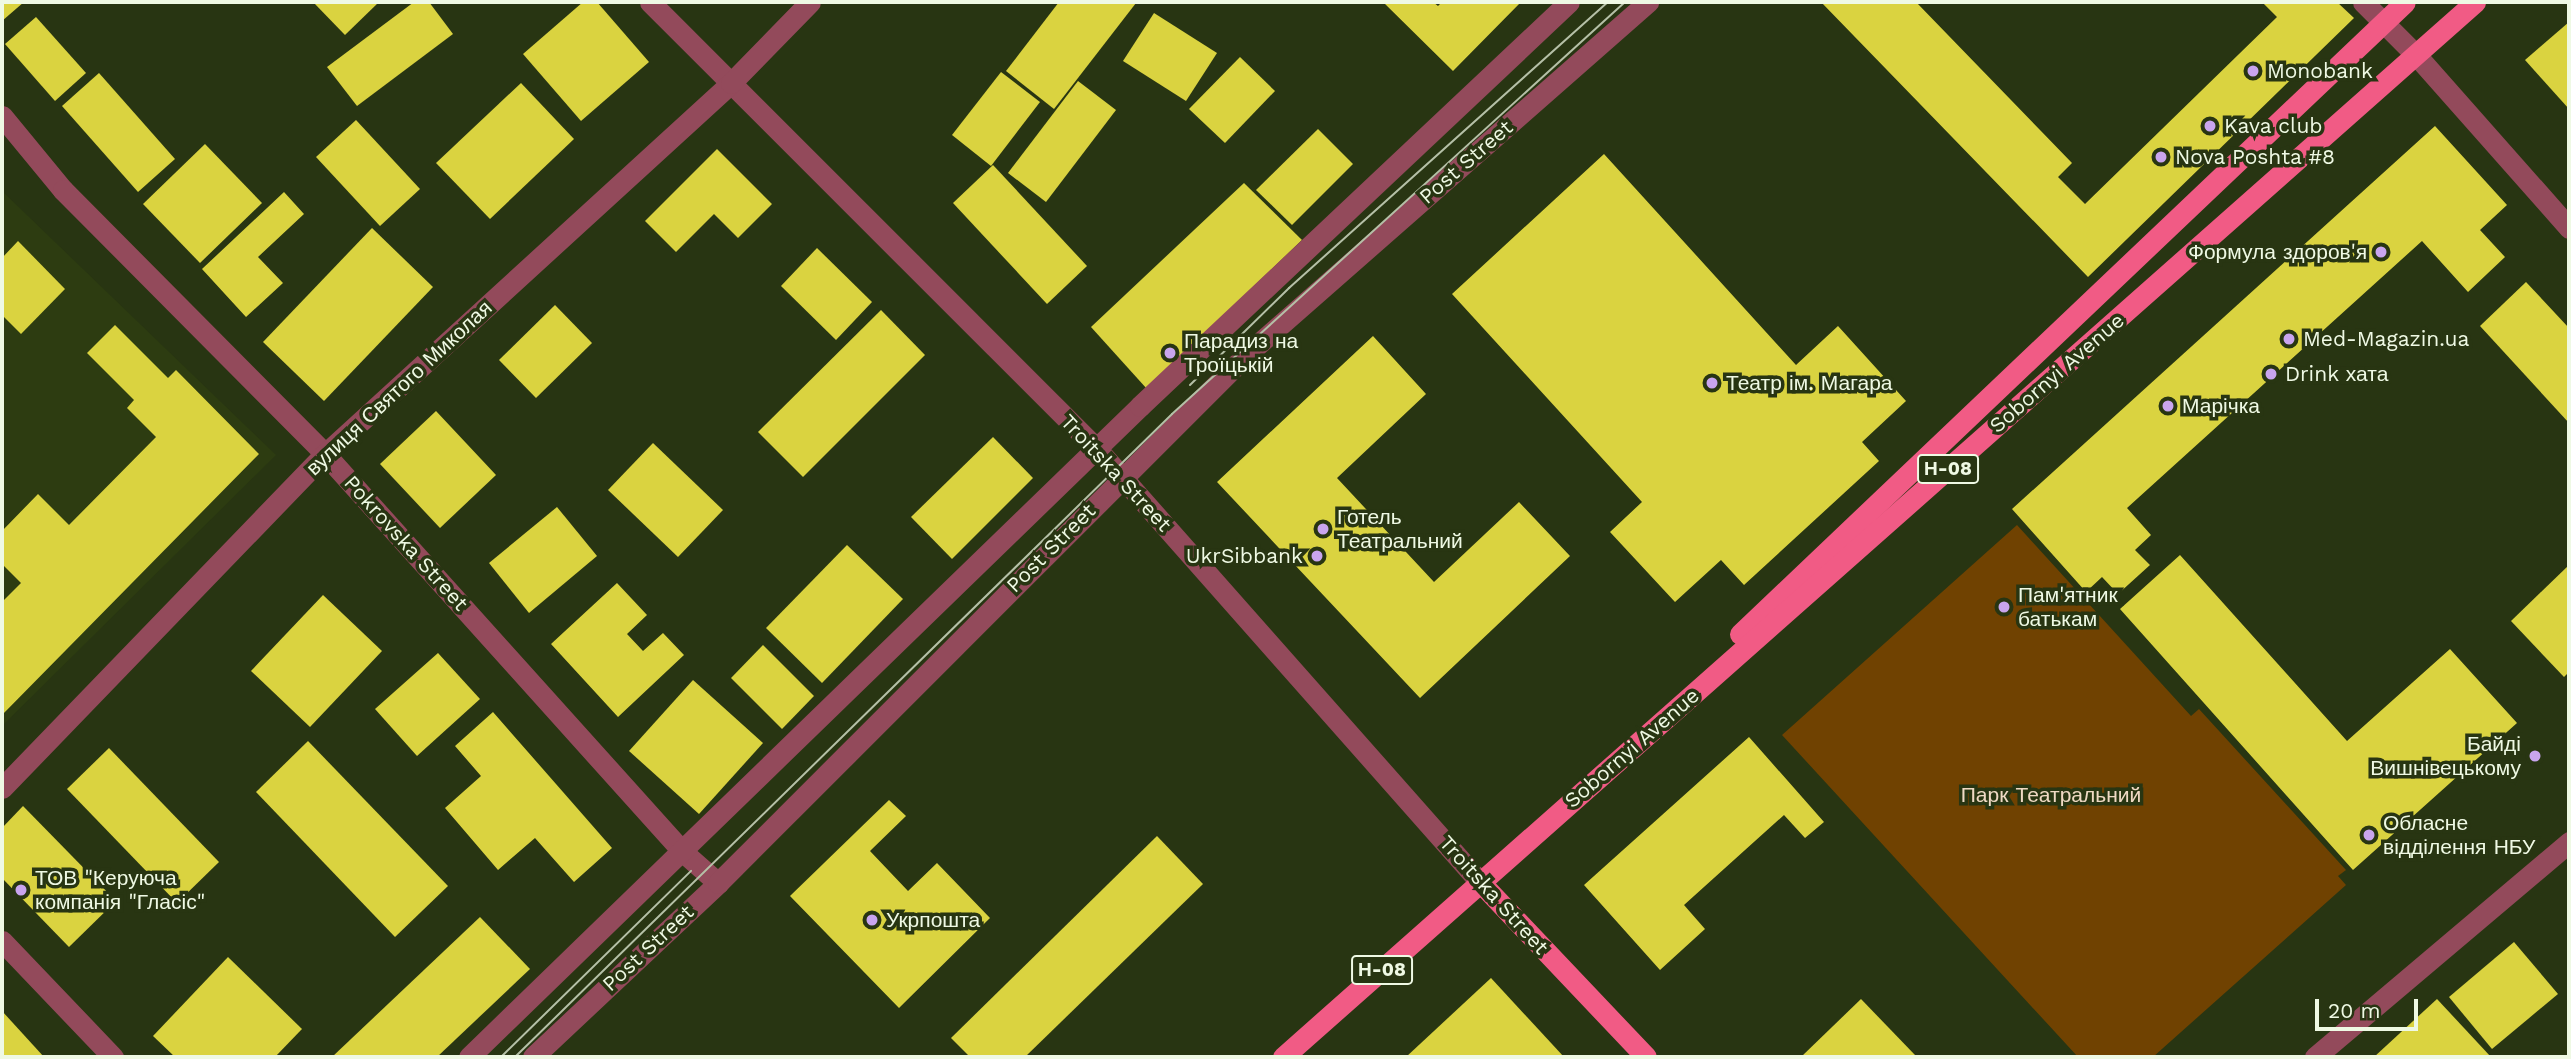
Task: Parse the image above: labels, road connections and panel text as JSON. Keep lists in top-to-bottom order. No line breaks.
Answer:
{"streets":{"main road":["Sobornyi Avenue","Н-08","Troitska Street"],"street":["Post Street","вулиця Святого Миколая","Pokrovska Street"]},"crossings":[["Post Street","Troitska Street"],["Post Street","Pokrovska Street"],["Sobornyi Avenue","Troitska Street"],["вулиця Святого Миколая","Troitska Street"],["вулиця Святого Миколая","Pokrovska Street"]],"parks":["Парк Театральний"],"places":["Monobank","Kava club","Nova Poshta #8","Формула здоров'я","Med-Magazin.ua","Парадиз на Троїцькій","Drink хата","Театр ім. Магара","Марічка","Готель Театральний","UkrSibbank","Пам'ятник батькам","Байді Вишнівецькому","Обласне відділення НБУ","ТОВ \"Керуюча компанія \"Гласіс\"","Укрпошта"],"scale_bar":"20 m"}
